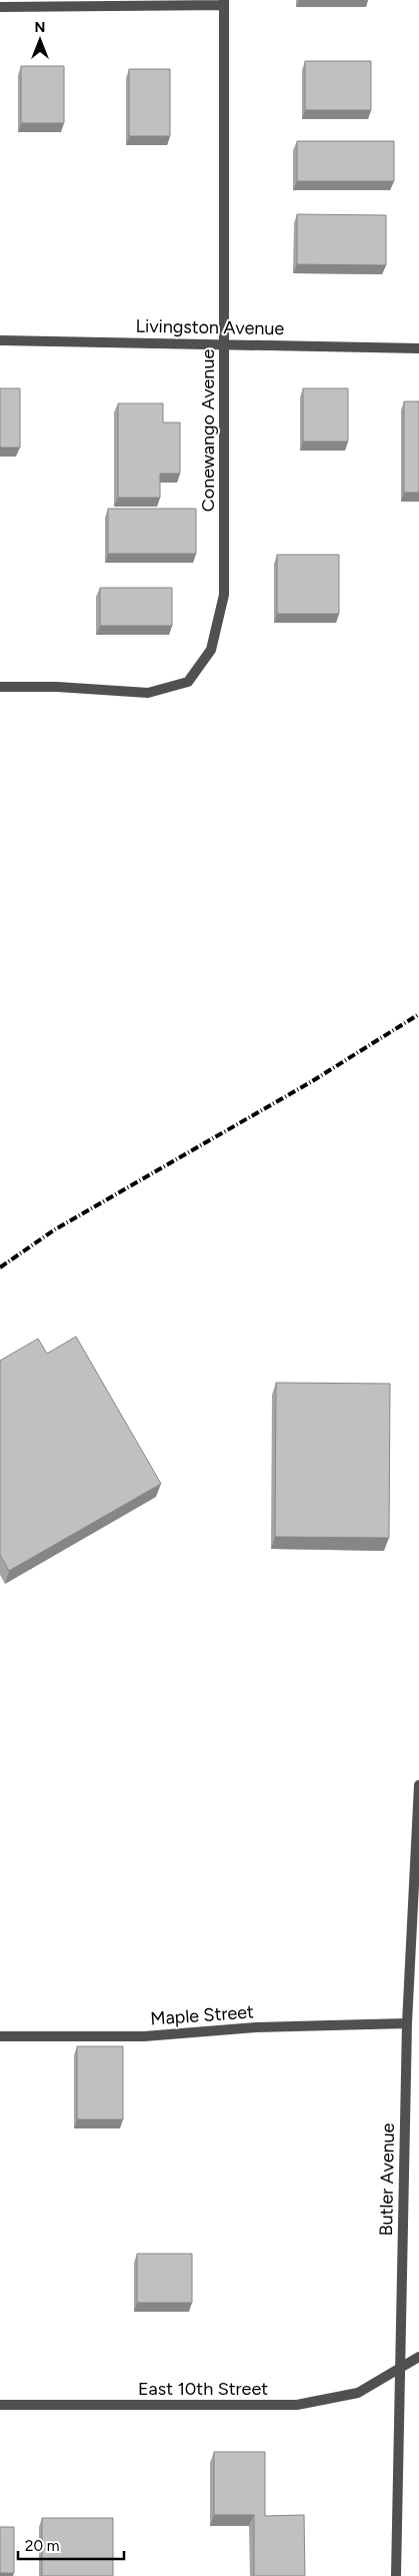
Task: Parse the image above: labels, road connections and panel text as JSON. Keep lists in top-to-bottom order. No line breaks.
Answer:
{"streets":{"street":["Livingston Avenue","Conewango Avenue","Maple Street","Butler Avenue","East 10th Street"]},"crossings":[["Livingston Avenue","Conewango Avenue"],["Maple Street","Butler Avenue"],["Butler Avenue","East 10th Street"]],"scale_bar":"20 m","north":"top"}
